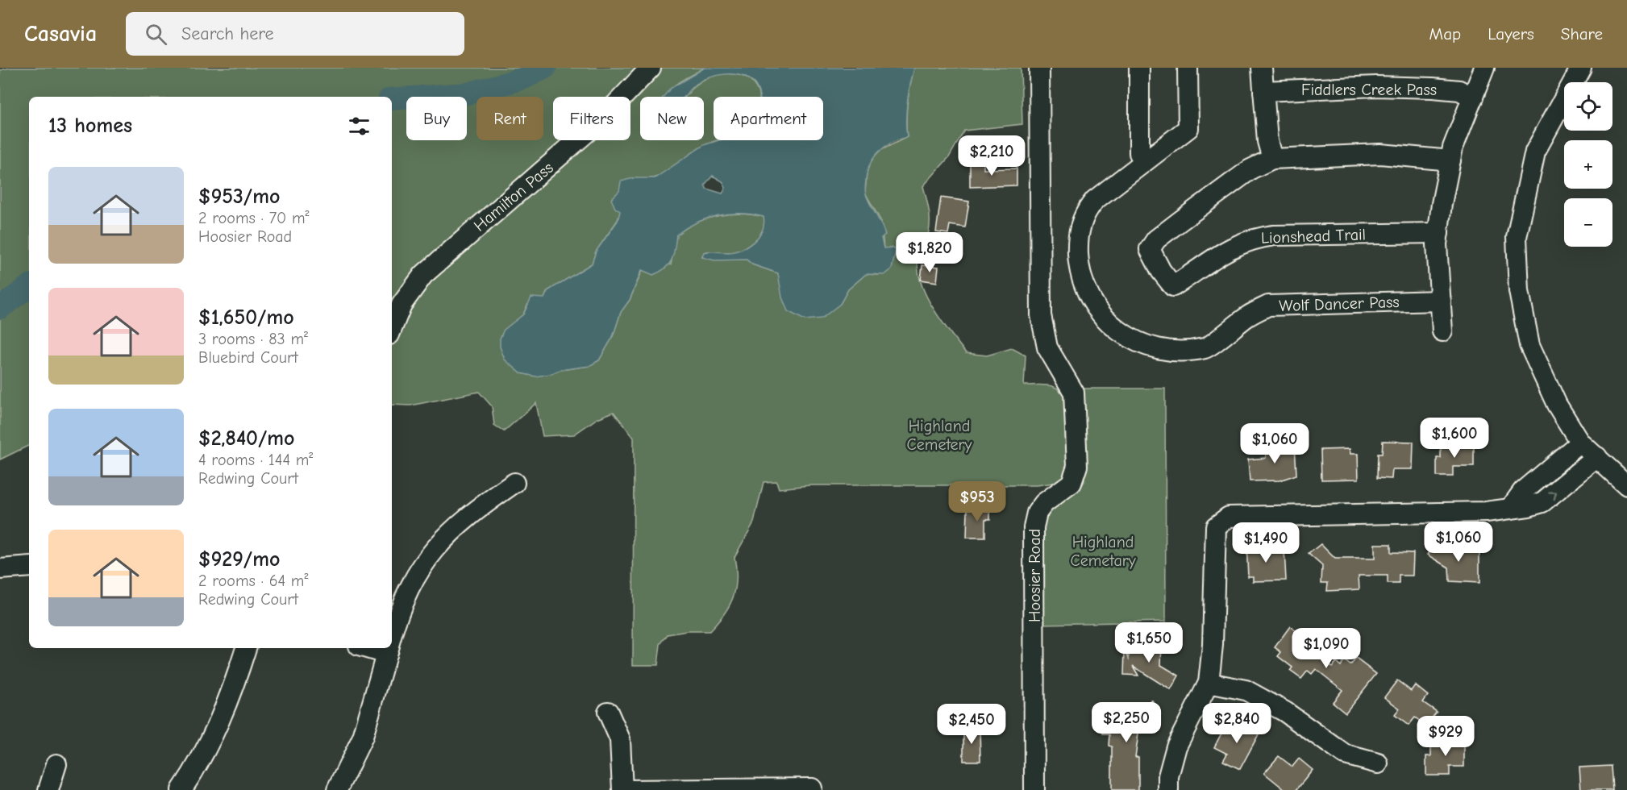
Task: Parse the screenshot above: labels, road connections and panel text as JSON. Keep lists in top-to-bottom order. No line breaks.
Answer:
{"streets":{"street":["Fiddlers Creek Pass","Hamilton Pass","Lionshead Trail","Wolf Dancer Pass","Hoosier Road"]},"parks":["Highland Cemetery","Highland Cemetary"],"page":{"header":"Casavia","search":"Search here","nav":["Map","Layers","Share"],"map_buttons":["+","−"],"chip":["Buy","Rent","Filters","New","Apartment"],"heading":"13 homes","price":["$2,210","$1,820","$1,600","$1,060","$953","$1,060","$1,490","$1,650","$1,090","$2,250","$2,840","$2,450","$929"],"list":[{"name":"$953/mo","note":"2 rooms · 70 m² · Hoosier Road"},{"name":"$1,650/mo","note":"3 rooms · 83 m² · Bluebird Court"},{"name":"$2,840/mo","note":"4 rooms · 144 m² · Redwing Court"},{"name":"$929/mo","note":"2 rooms · 64 m² · Redwing Court"}]}}
